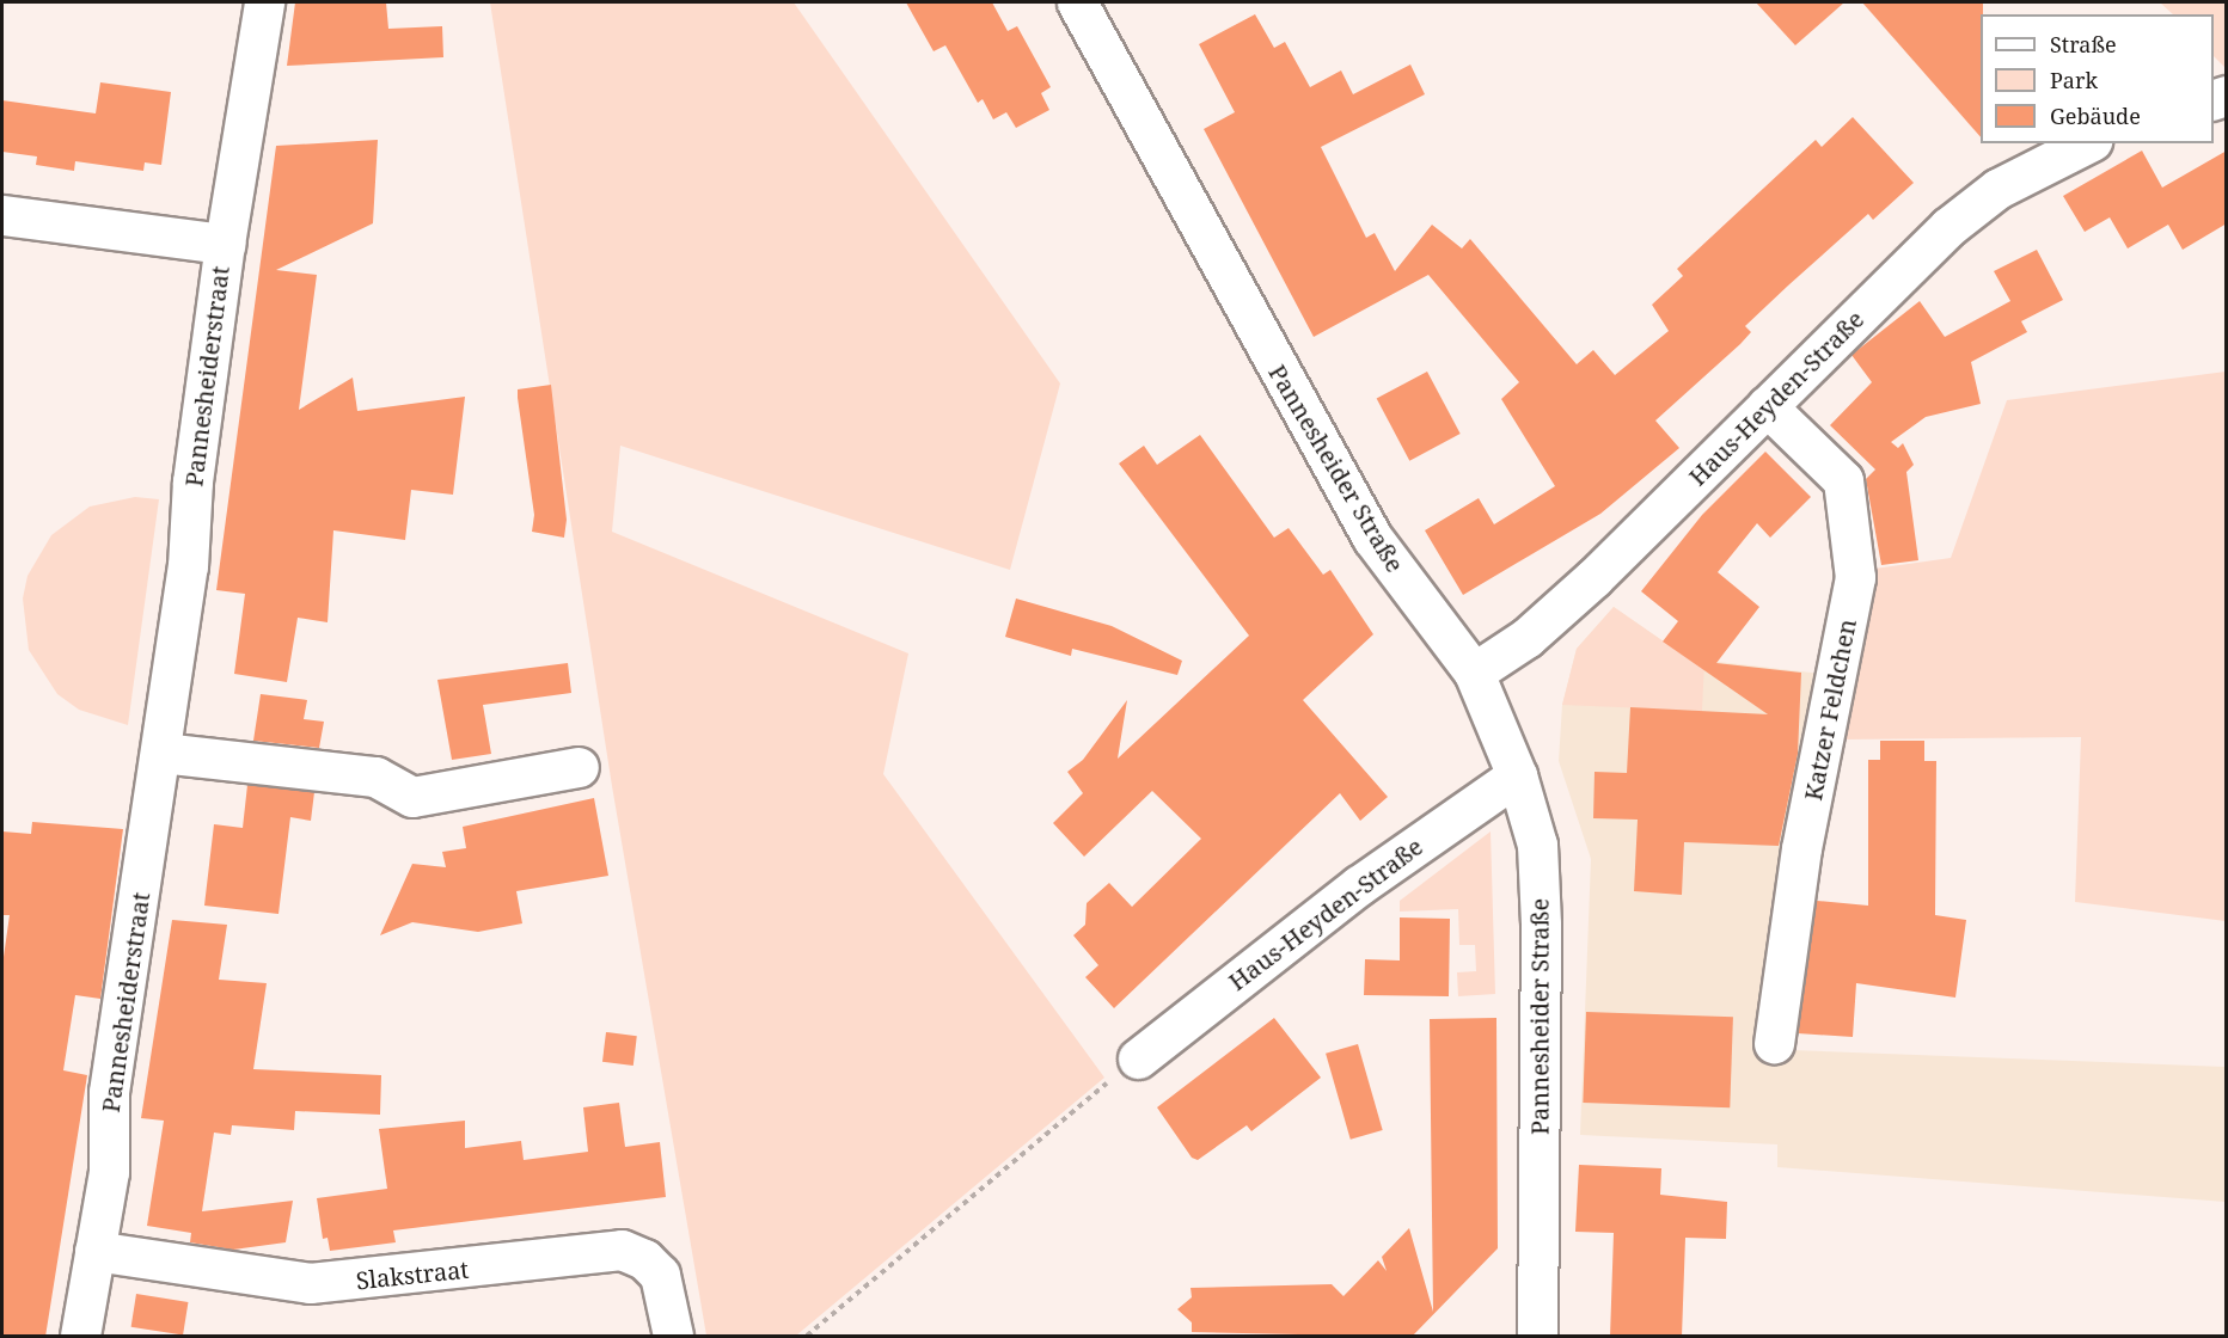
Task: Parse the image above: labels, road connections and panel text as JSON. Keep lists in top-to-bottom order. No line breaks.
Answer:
{"streets":{"street":["Pannesheiderstraat","Haus-Heyden-Straße","Pannesheider Straße","Katzer Feldchen","Slakstraat"]},"crossings":[["Pannesheiderstraat","Slakstraat"],["Haus-Heyden-Straße","Pannesheider Straße"],["Haus-Heyden-Straße","Katzer Feldchen"]],"legend":["Straße","Park","Gebäude"]}
